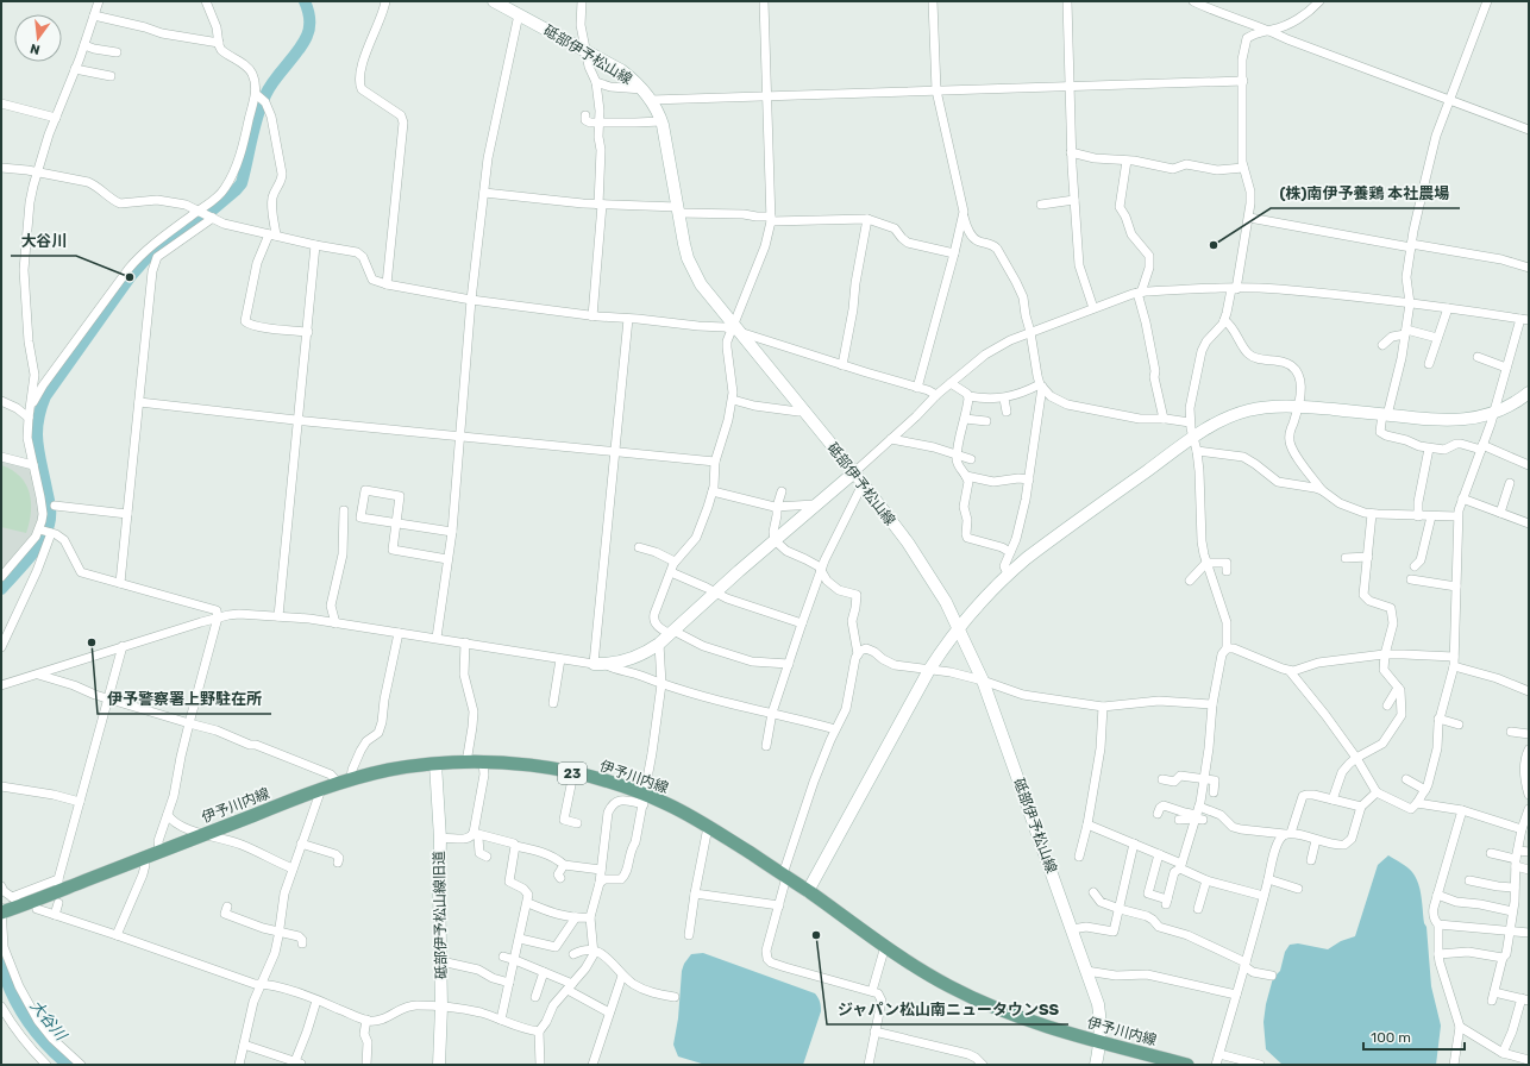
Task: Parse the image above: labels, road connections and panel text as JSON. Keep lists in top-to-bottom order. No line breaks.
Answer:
{"streets":{"main road":["23","伊予川内線"],"street":["砥部伊予松山線","砥部伊予松山線旧道"]},"crossings":[["砥部伊予松山線","伊予川内線"],["伊予川内線","砥部伊予松山線旧道"]],"water":["大谷川"],"places":["(株)南伊予養鶏 本社農場","大谷川","伊予警察署上野駐在所","ジャパン松山南ニュータウンSS"],"scale_bar":"100 m","north":"bottom"}
